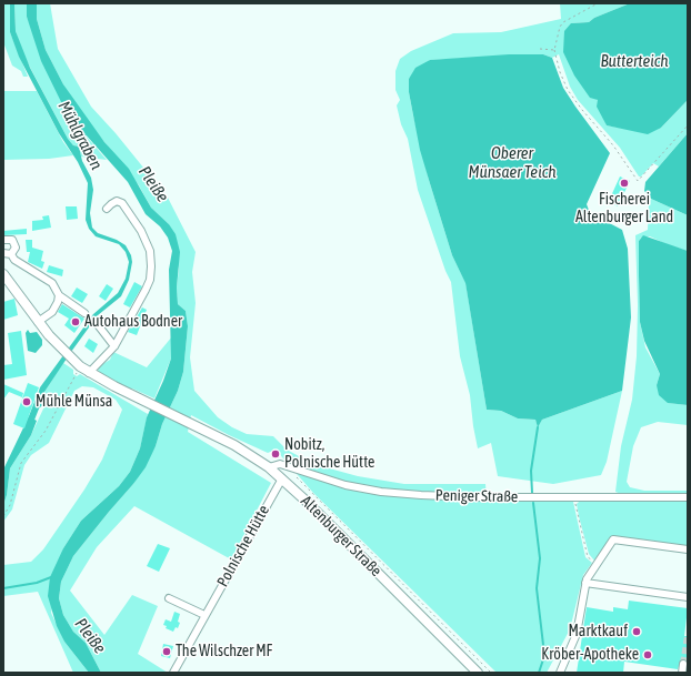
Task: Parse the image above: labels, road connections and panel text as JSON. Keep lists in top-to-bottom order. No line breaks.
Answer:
{"streets":{"main road":["Altenburger Straße"],"street":["Peniger Straße","Polnische Hütte"]},"crossings":[["Peniger Straße","Altenburger Straße"],["Altenburger Straße","Polnische Hütte"]],"water":["Butterteich","Mühlgraben","Oberer Münsaer Teich","Pleiße"],"places":["Fischerei Altenburger Land","Autohaus Bodner","Mühle Münsa","Nobitz, Polnische Hütte","Marktkauf","The Wilschzer MF","Kröber-Apotheke"]}
